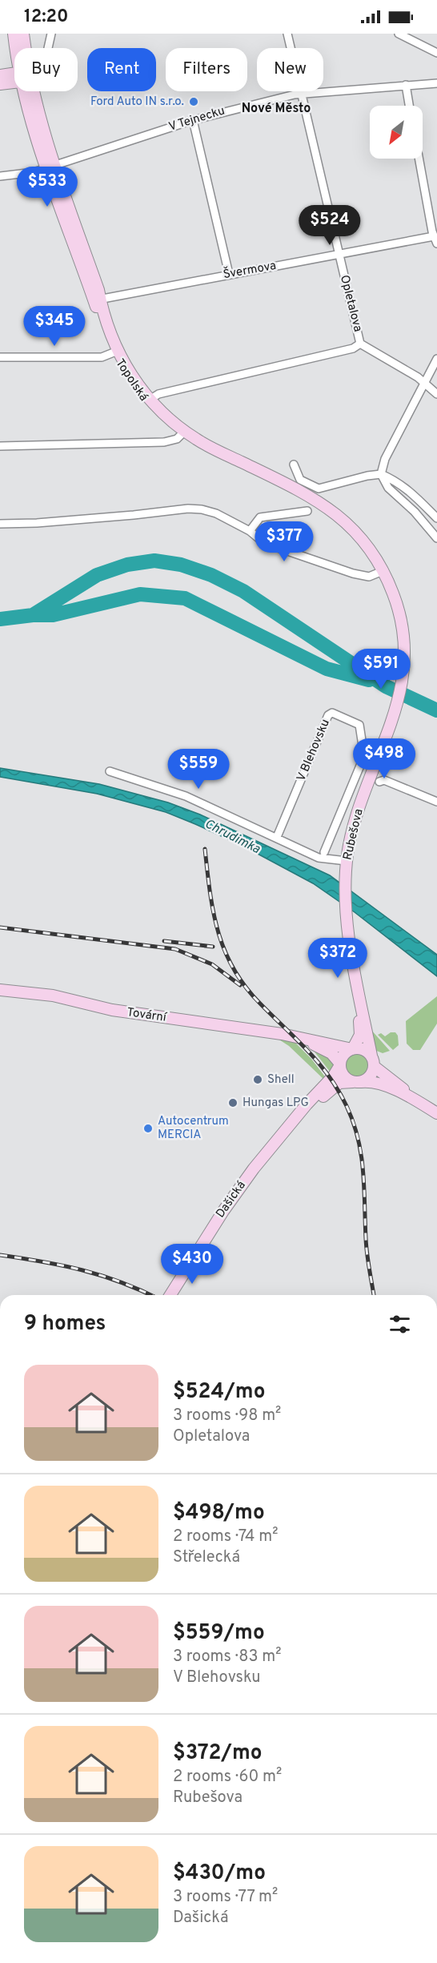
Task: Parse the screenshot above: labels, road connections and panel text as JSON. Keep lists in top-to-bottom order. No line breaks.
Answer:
{"streets":{"street":["V Tejnecku","Švermova","Opletalova","Topolská","V Blehovsku","Rubešova","Tovární","Dašická"]},"crossings":[["V Tejnecku","Opletalova"],["V Tejnecku","Topolská"],["Švermova","Opletalova"],["Švermova","Topolská"],["Topolská","Rubešova"],["Rubešova","Tovární"],["Rubešova","Dašická"],["Tovární","Dašická"]],"districts":["Nové Město"],"water":["Chrudimka"],"places":["Ford Auto IN s.r.o.","Shell","Hungas LPG","Autocentrum MERCIA"],"north":"bottom left","page":{"status":"12:20","chip":["Buy","Rent","Filters","New"],"price":["$533","$524","$345","$377","$591","$498","$559","$372","$430"],"heading":"9 homes","list":[{"name":"$524/mo","note":"3 rooms · 98 m² · Opletalova"},{"name":"$498/mo","note":"2 rooms · 74 m² · Střelecká"},{"name":"$559/mo","note":"3 rooms · 83 m² · V Blehovsku"},{"name":"$372/mo","note":"2 rooms · 60 m² · Rubešova"},{"name":"$430/mo","note":"3 rooms · 77 m² · Dašická"}]}}
